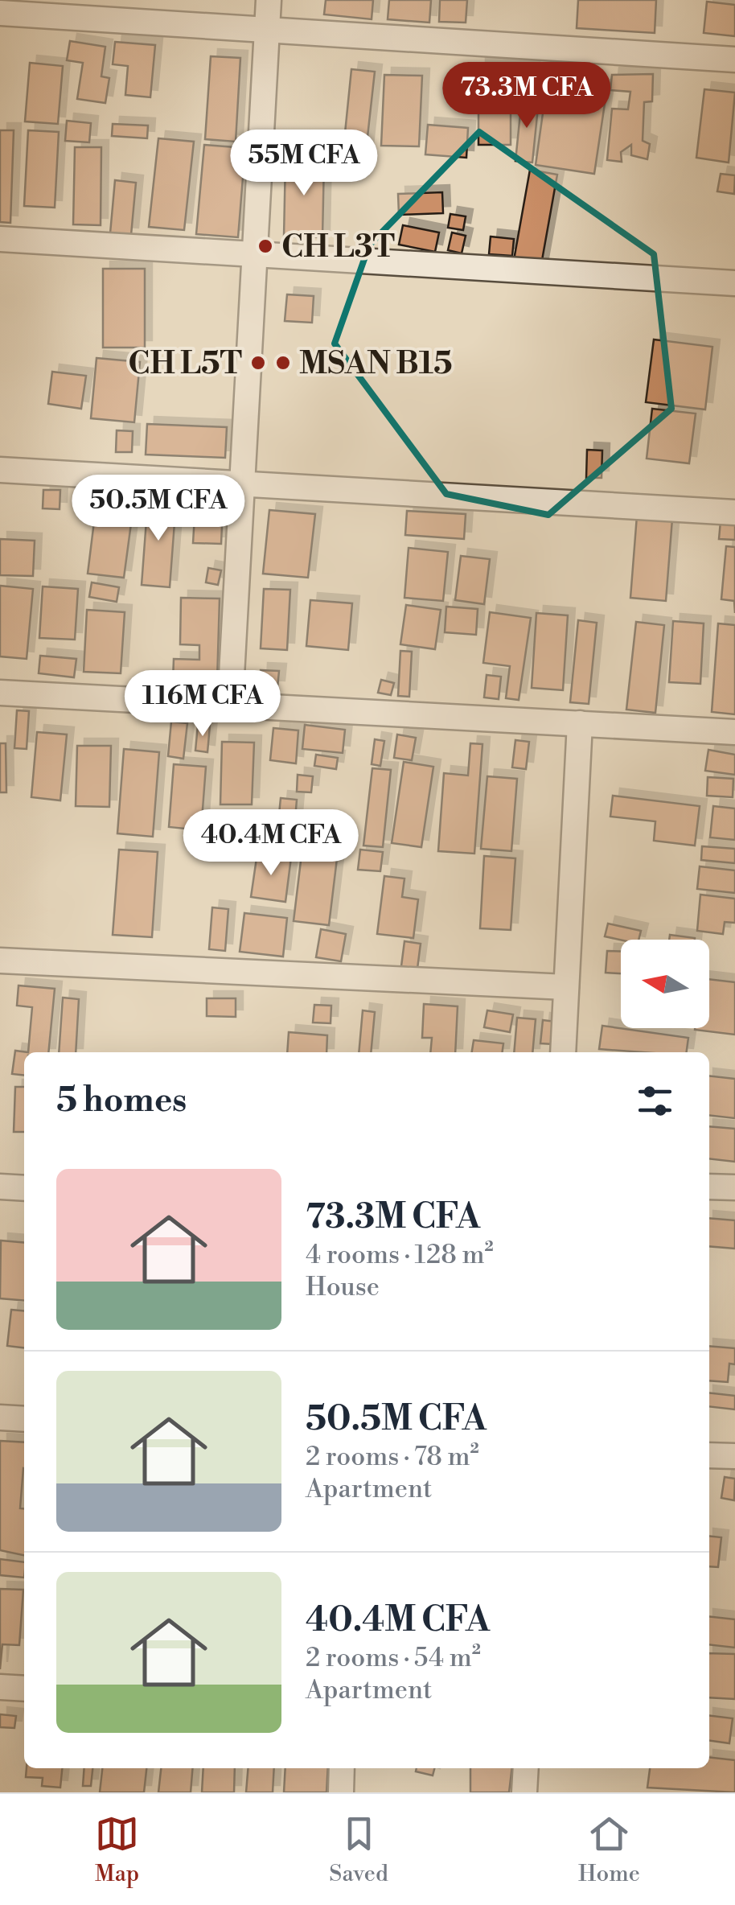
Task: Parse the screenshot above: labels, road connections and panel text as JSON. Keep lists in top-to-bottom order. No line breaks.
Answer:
{"places":["CH L3T","CH L5T","MSAN B15"],"north":"left","page":{"price":["73.3M CFA","55M CFA","50.5M CFA","116M CFA","40.4M CFA"],"heading":"5 homes","list":[{"name":"73.3M CFA","note":"4 rooms · 128 m² · House"},{"name":"50.5M CFA","note":"2 rooms · 78 m² · Apartment"},{"name":"40.4M CFA","note":"2 rooms · 54 m² · Apartment"}],"tabs":["Map","Saved","Home"]}}
